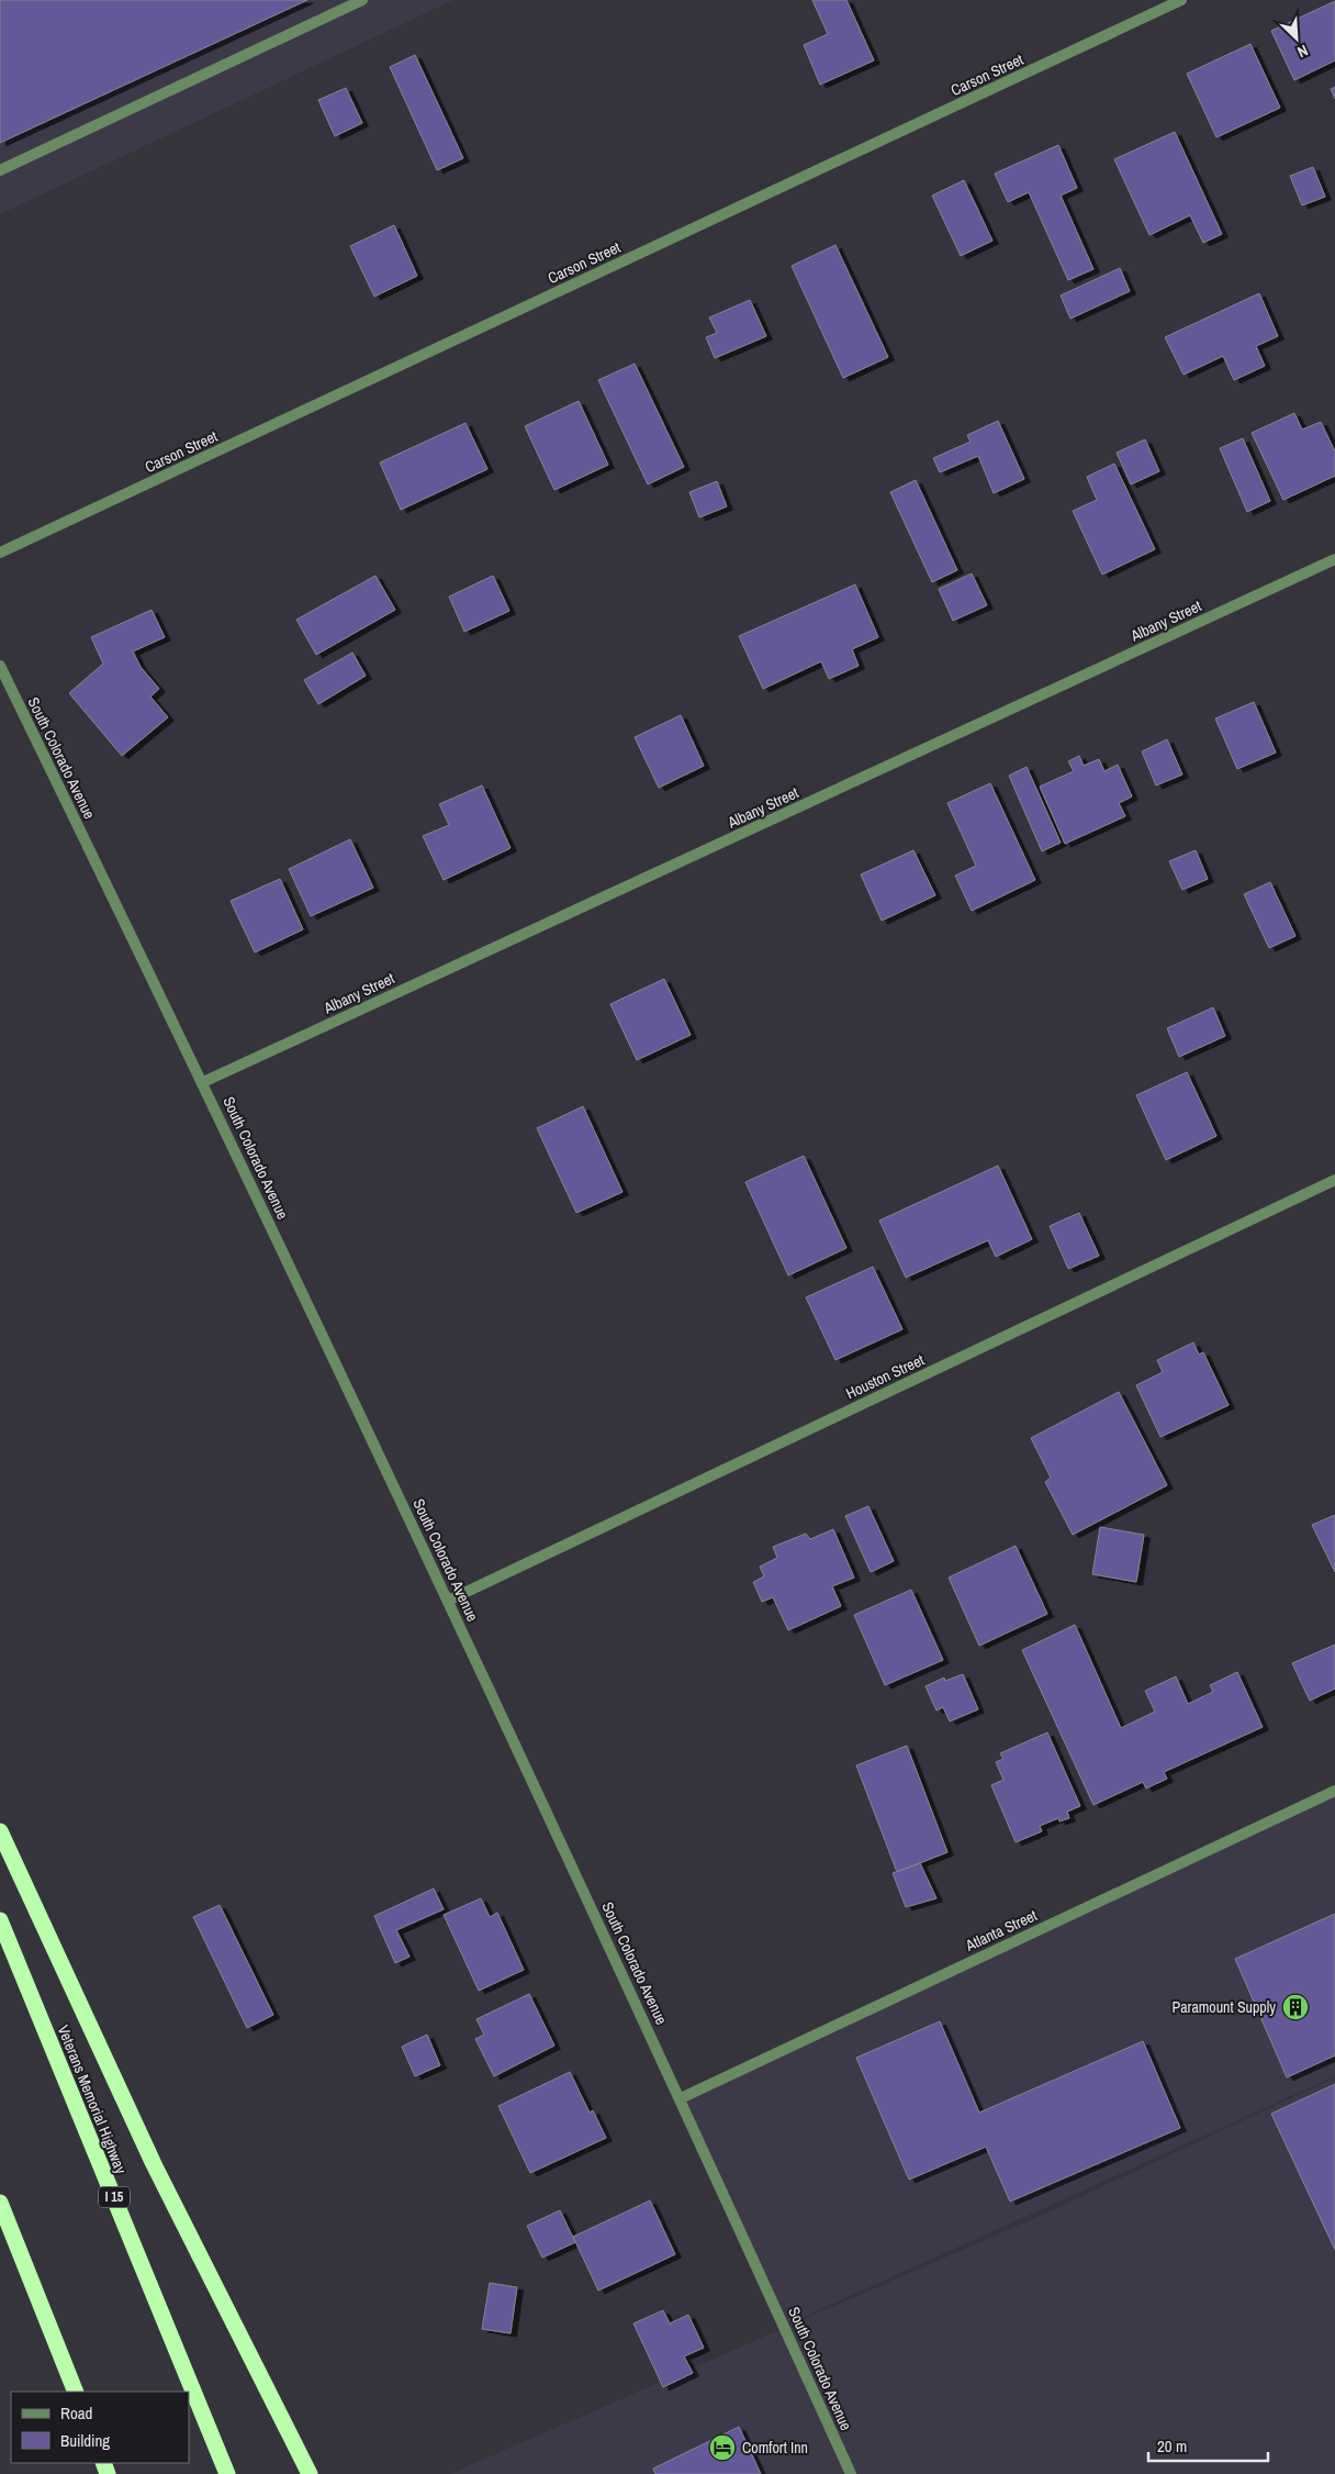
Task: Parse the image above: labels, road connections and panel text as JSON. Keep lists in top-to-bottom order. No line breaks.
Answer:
{"streets":{"highway":["Veterans Memorial Highway","I 15"],"street":["Carson Street","Albany Street","South Colorado Avenue","Houston Street","Atlanta Street"]},"crossings":[["Albany Street","South Colorado Avenue"],["South Colorado Avenue","Houston Street"],["South Colorado Avenue","Atlanta Street"]],"places":{"building":["Paramount Supply"],"hotel":["Comfort Inn"]},"legend":["Road","Building"],"scale_bar":"20 m","north":"bottom right"}
